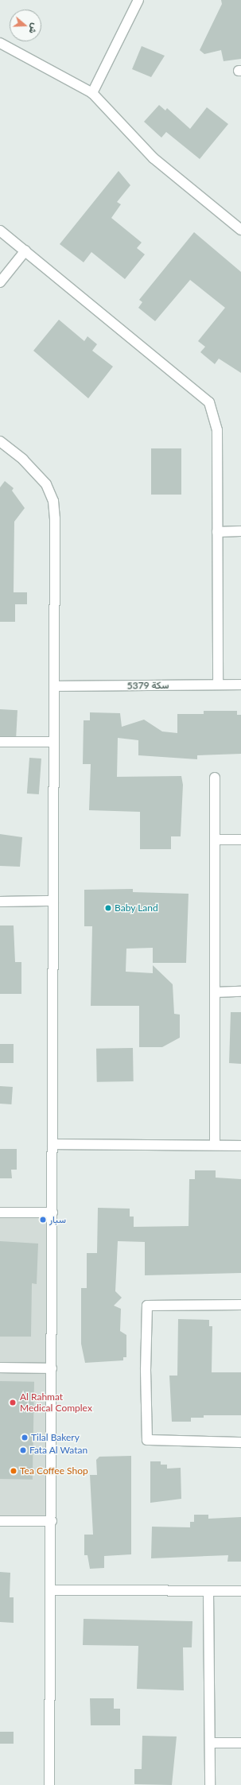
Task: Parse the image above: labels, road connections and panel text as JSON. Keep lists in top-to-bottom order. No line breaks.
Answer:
{"streets":{"street":["سكة 5379"]},"places":["Baby Land","سبار","Al Rahmat Medical Complex","Tilal Bakery","Fata Al Watan","Tea Coffee Shop"],"north":"right"}
